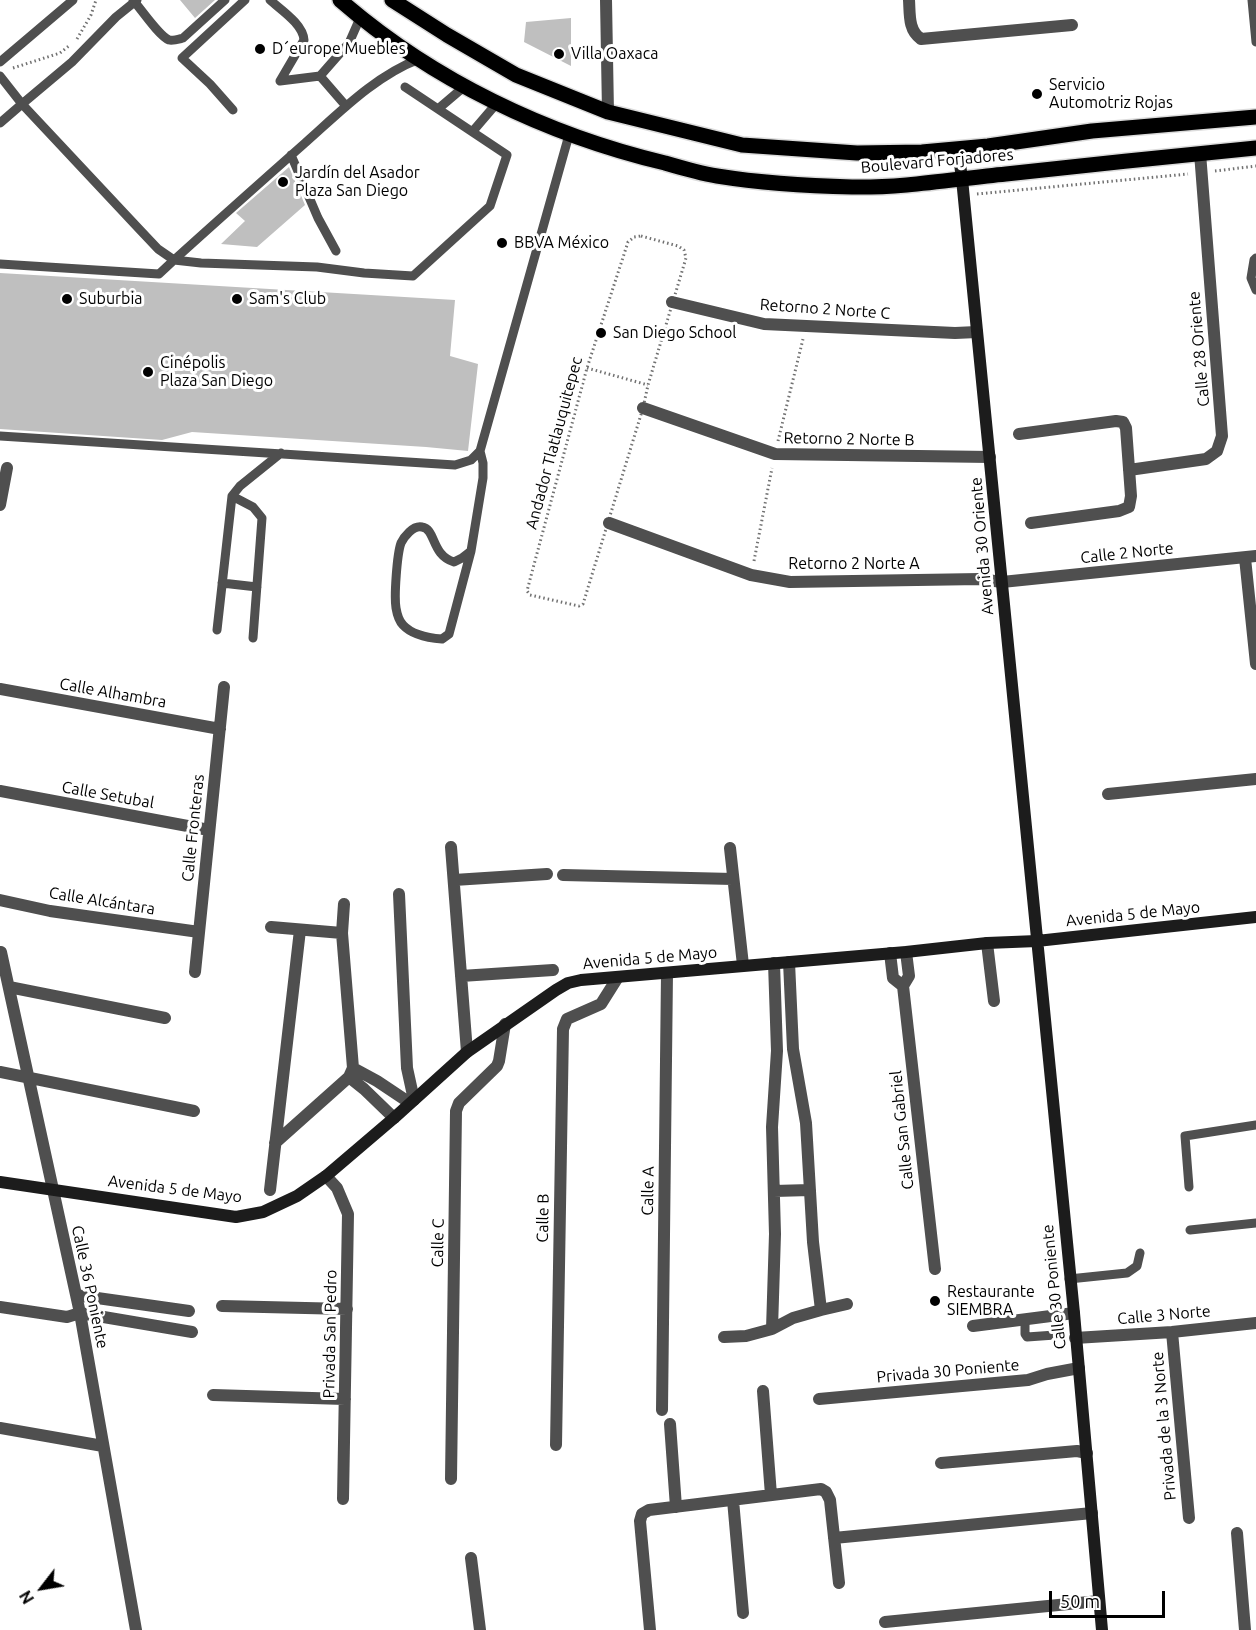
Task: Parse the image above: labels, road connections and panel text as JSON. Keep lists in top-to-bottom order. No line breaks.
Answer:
{"streets":{"main road":["Boulevard Forjadores"],"street":["Retorno 2 Norte C","Calle 28 Oriente","Retorno 2 Norte B","Avenida 30 Oriente","Calle 2 Norte","Retorno 2 Norte A","Calle Alhambra","Calle Setubal","Calle Fronteras","Calle Alcántara","Avenida 5 de Mayo","Calle San Gabriel","Calle A","Calle B","Calle C","Calle 36 Poniente","Calle 30 Poniente","Calle 3 Norte","Privada San Pedro","Privada 30 Poniente","Privada de la 3 Norte"],"path":["Andador Tlatlauquitepec"]},"crossings":[["Boulevard Forjadores","Calle 28 Oriente"],["Boulevard Forjadores","Avenida 30 Oriente"],["Retorno 2 Norte C","Andador Tlatlauquitepec"],["Retorno 2 Norte C","Avenida 30 Oriente"],["Retorno 2 Norte B","Avenida 30 Oriente"],["Andador Tlatlauquitepec","Retorno 2 Norte A"],["Avenida 30 Oriente","Calle 2 Norte"],["Avenida 30 Oriente","Retorno 2 Norte A"],["Avenida 30 Oriente","Avenida 5 de Mayo"],["Avenida 30 Oriente","Calle 30 Poniente"],["Calle 2 Norte","Retorno 2 Norte A"],["Calle Alhambra","Calle Fronteras"],["Calle Setubal","Calle Fronteras"],["Calle Fronteras","Calle Alcántara"],["Avenida 5 de Mayo","Calle San Gabriel"],["Avenida 5 de Mayo","Calle A"],["Avenida 5 de Mayo","Calle B"],["Avenida 5 de Mayo","Calle C"],["Avenida 5 de Mayo","Calle 36 Poniente"],["Avenida 5 de Mayo","Calle 30 Poniente"],["Avenida 5 de Mayo","Privada San Pedro"],["Calle 30 Poniente","Calle 3 Norte"],["Calle 30 Poniente","Privada 30 Poniente"],["Calle 3 Norte","Privada de la 3 Norte"]],"places":["D´europe Muebles","Villa Oaxaca","Servicio Automotriz Rojas","Jardín del Asador Plaza San Diego","BBVA México","Suburbia","Sam's Club","San Diego School","Cinépolis Plaza San Diego","Restaurante SIEMBRA"],"scale_bar":"50 m","north":"bottom left"}
